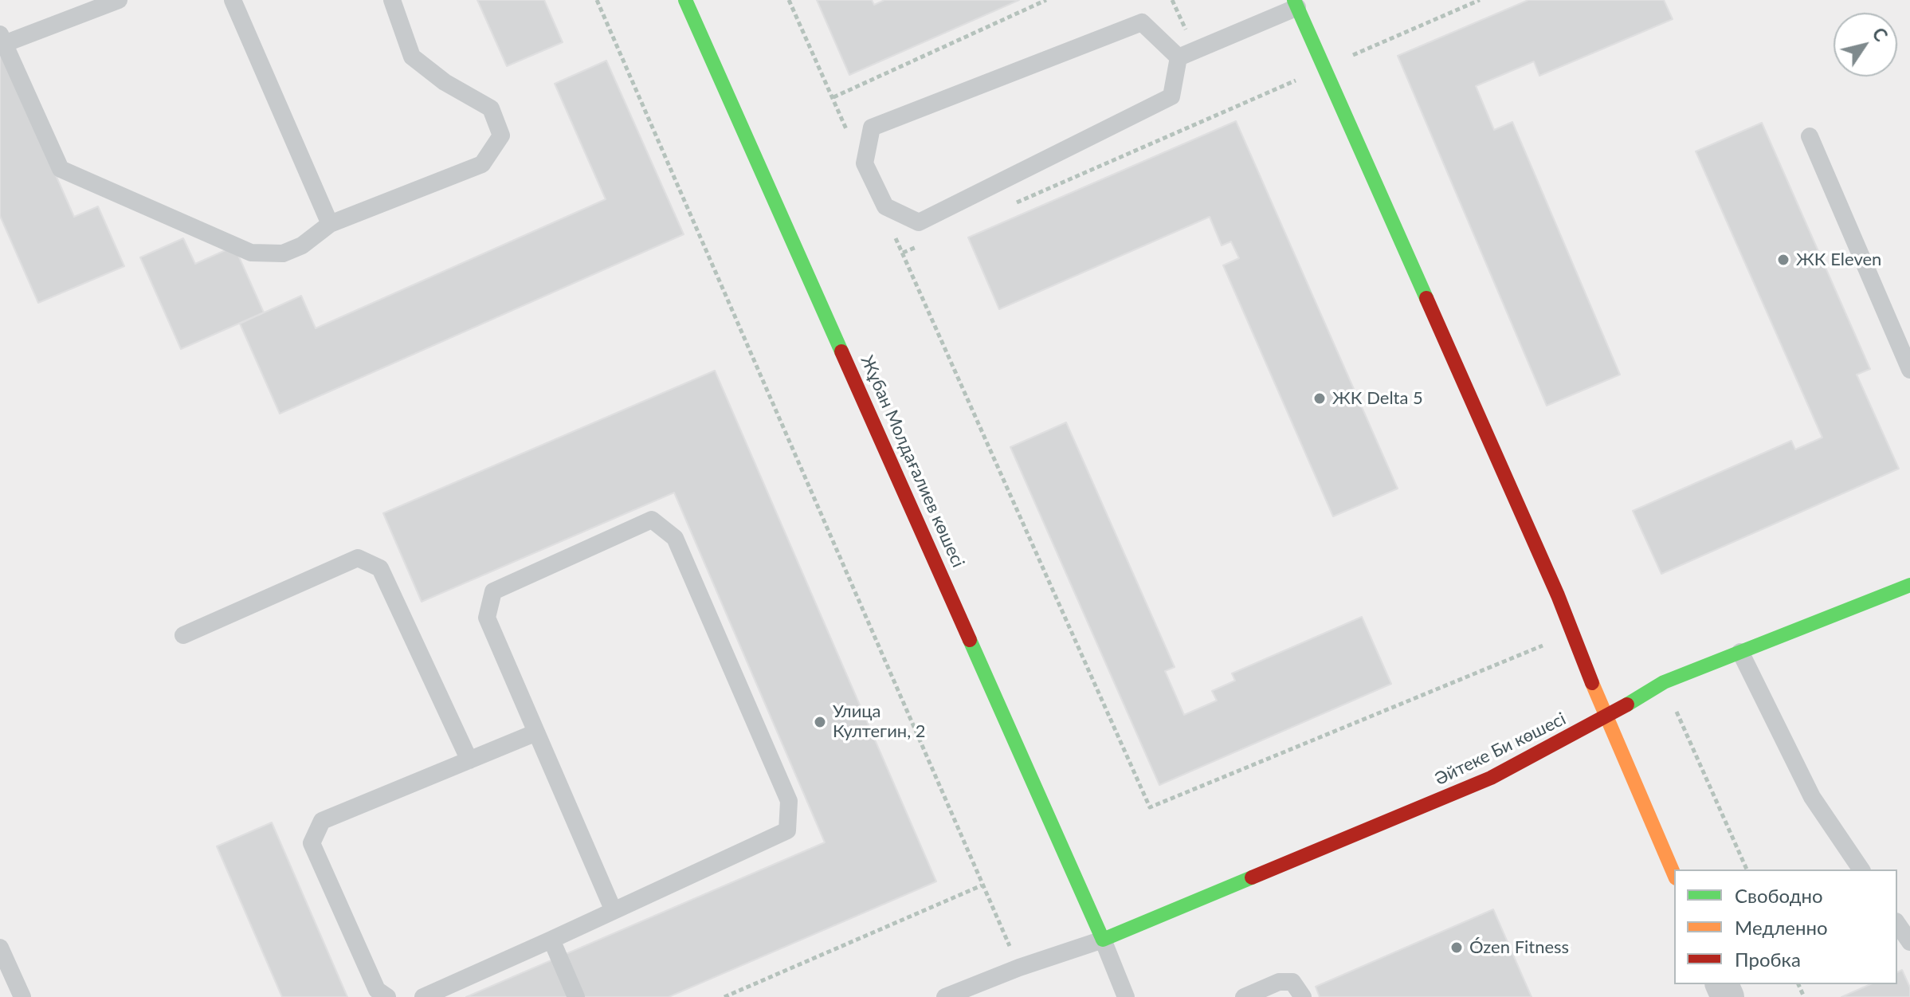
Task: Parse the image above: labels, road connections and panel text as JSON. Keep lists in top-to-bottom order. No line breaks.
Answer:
{"streets":{"street":["Жұбан Молдағалиев көшесі","Әйтеке Би көшесі"]},"crossings":[["Жұбан Молдағалиев көшесі","Әйтеке Би көшесі"]],"places":["ЖК Eleven","ЖК Delta 5","Улица Култегин, 2","Ózen Fitness"],"legend":["Свободно","Медленно","Пробка"],"north":"top right"}
